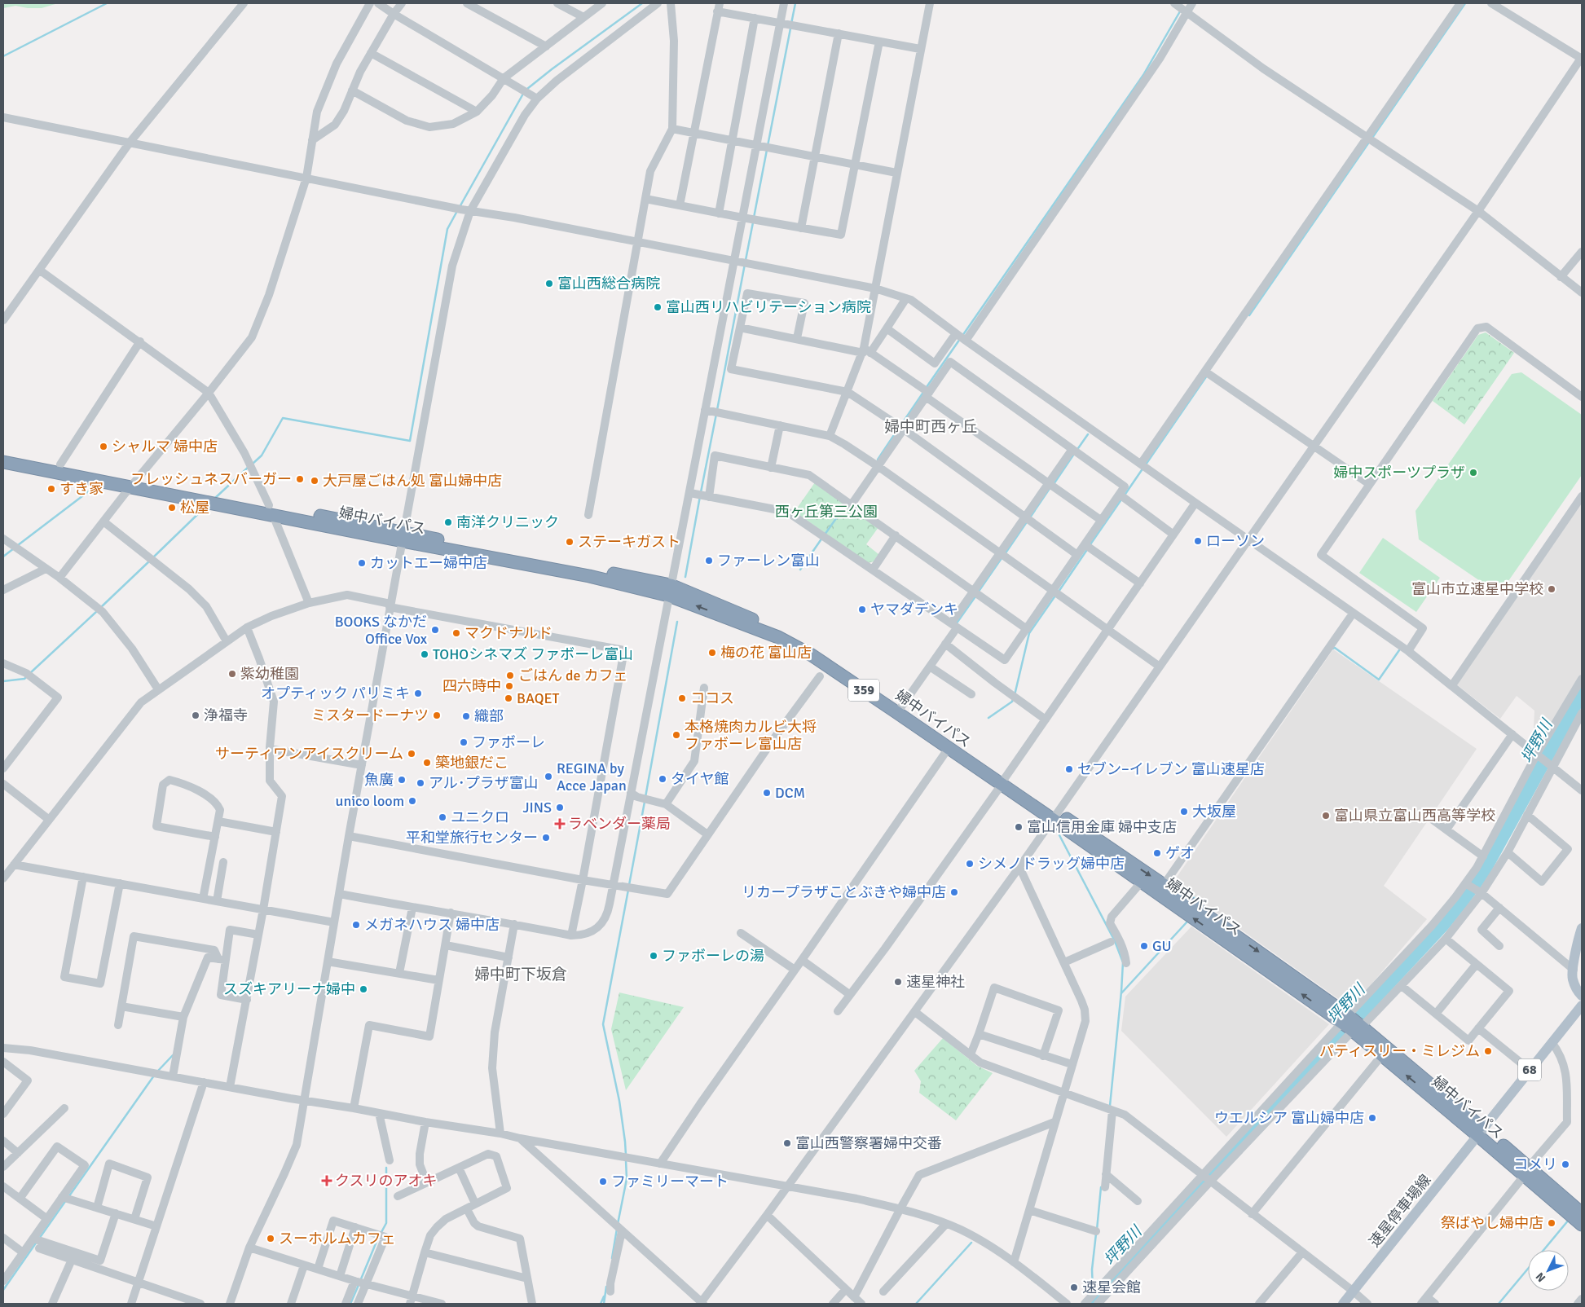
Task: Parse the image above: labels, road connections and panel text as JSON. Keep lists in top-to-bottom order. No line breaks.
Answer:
{"streets":{"highway":["婦中バイパス","359"],"main road":["68","速星停車場線"]},"crossings":[["婦中バイパス","68"],["婦中バイパス","速星停車場線"],["68","速星停車場線"]],"districts":["婦中町西ヶ丘","婦中町下坂倉"],"water":["坪野川"],"parks":["西ヶ丘第三公園"],"places":{"other":["富山西総合病院","富山西リハビリテーション病院","シャルマ 婦中店","婦中スポーツプラザ","フレッシュネスバーガー","大戸屋ごはん処 富山婦中店","すき家","松屋","南洋クリニック","ローソン","ステーキガスト","ファーレン富山","カットエー婦中店","富山市立速星中学校","ヤマダデンキ","BOOKS なかだ Office Vox","マクドナルド","梅の花 富山店","TOHOシネマズ ファボーレ富山","紫幼稚園","ごはん de カフェ","四六時中","オプティック パリミキ","BAQET","ココス","浄福寺","ミスタードーナツ","織部","本格焼肉カルビ大将 ファボーレ富山店","ファボーレ","サーティワンアイスクリーム","築地銀だこ","セブン−イレブン 富山速星店","REGINA by Acce Japan","タイヤ館","魚廣","アル･プラザ富山","DCM","unico loom","JINS","大坂屋","富山県立富山西高等学校","ユニクロ","富山信用金庫 婦中支店","平和堂旅行センター","ゲオ","シメノドラッグ婦中店","リカープラザことぶきや婦中店","メガネハウス 婦中店","GU","ファボーレの湯","速星神社","スズキアリーナ婦中","パティスリー・ミレジム","ウエルシア 富山婦中店","富山西警察署婦中交番","コメリ","ファミリーマート","祭ばやし婦中店","スーホルムカフェ","速星会館"],"health":["ラベンダー薬局","クスリのアオキ"]},"north":"bottom left"}
